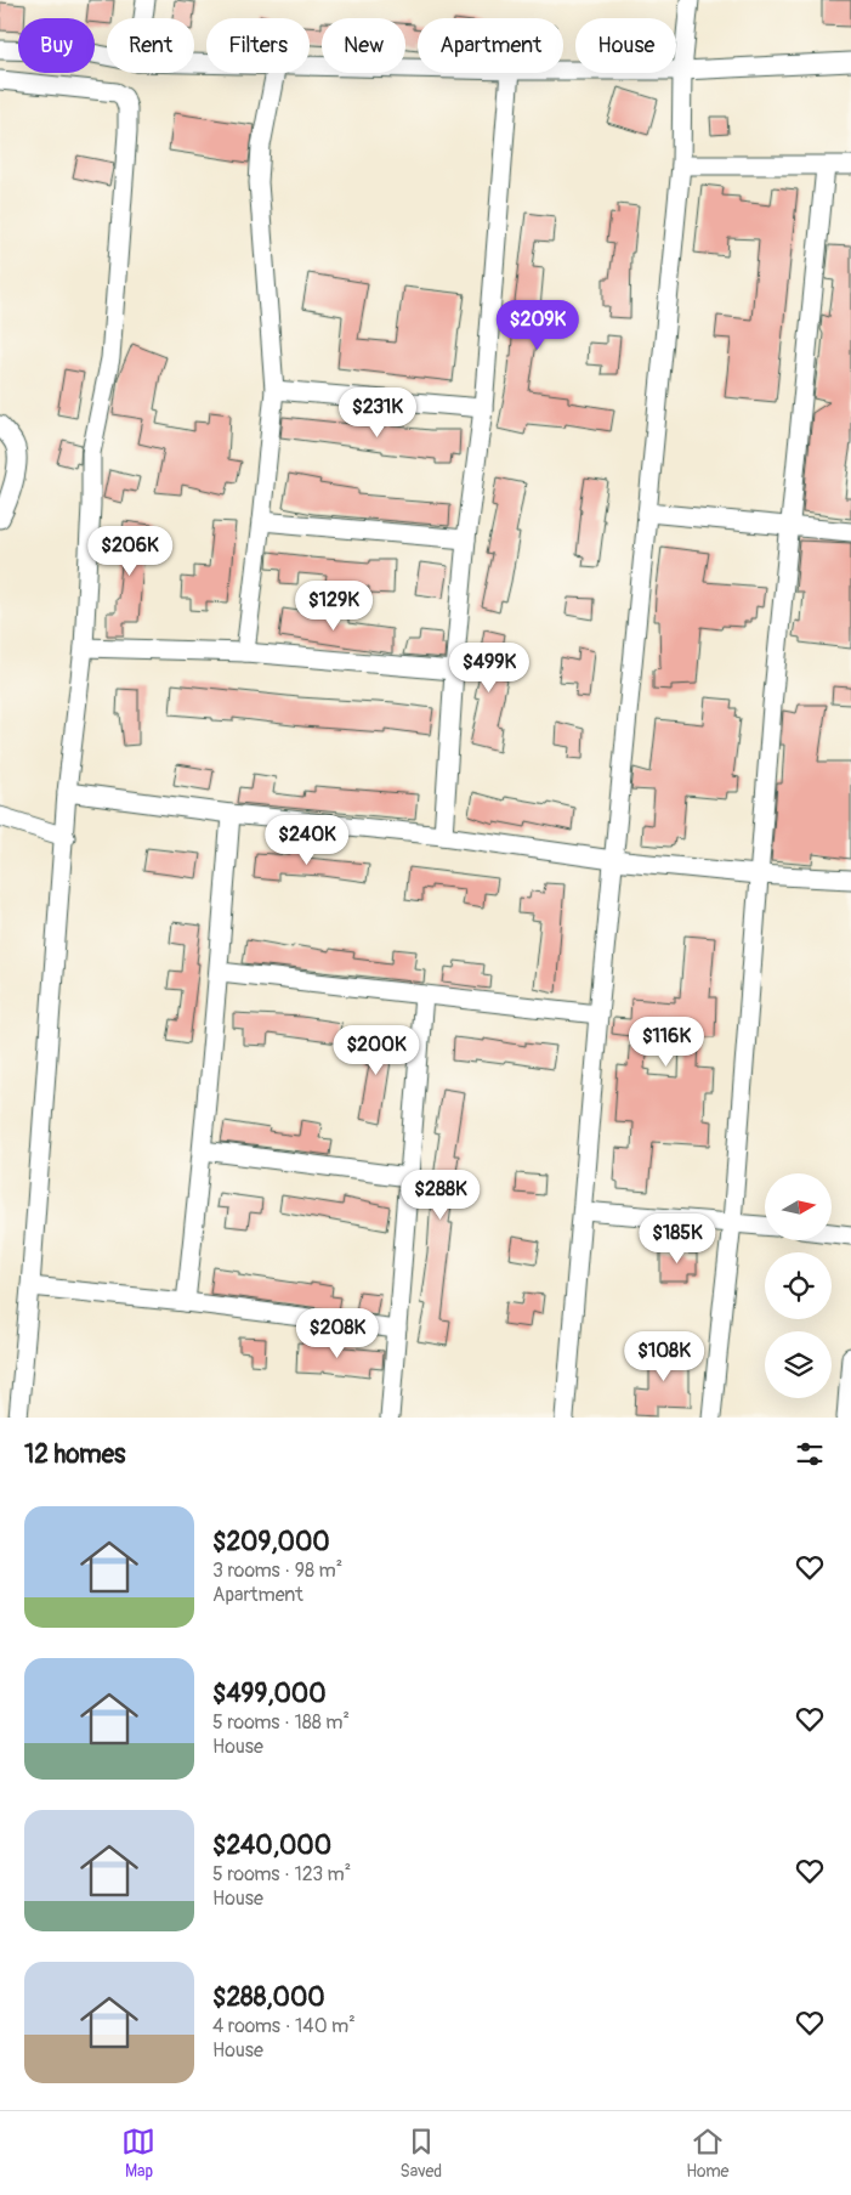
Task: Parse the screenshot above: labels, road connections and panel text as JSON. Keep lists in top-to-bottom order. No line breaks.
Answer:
{"north":"right","page":{"chip":["Buy","Rent","Filters","New","Apartment","House"],"price":["$209K","$231K","$206K","$129K","$499K","$240K","$116K","$200K","$288K","$185K","$208K","$108K"],"heading":"12 homes","list":[{"name":"$209,000","note":"3 rooms · 98 m² · Apartment"},{"name":"$499,000","note":"5 rooms · 188 m² · House"},{"name":"$240,000","note":"5 rooms · 123 m² · House"},{"name":"$288,000","note":"4 rooms · 140 m² · House"}],"tabs":["Map","Saved","Home"]}}
